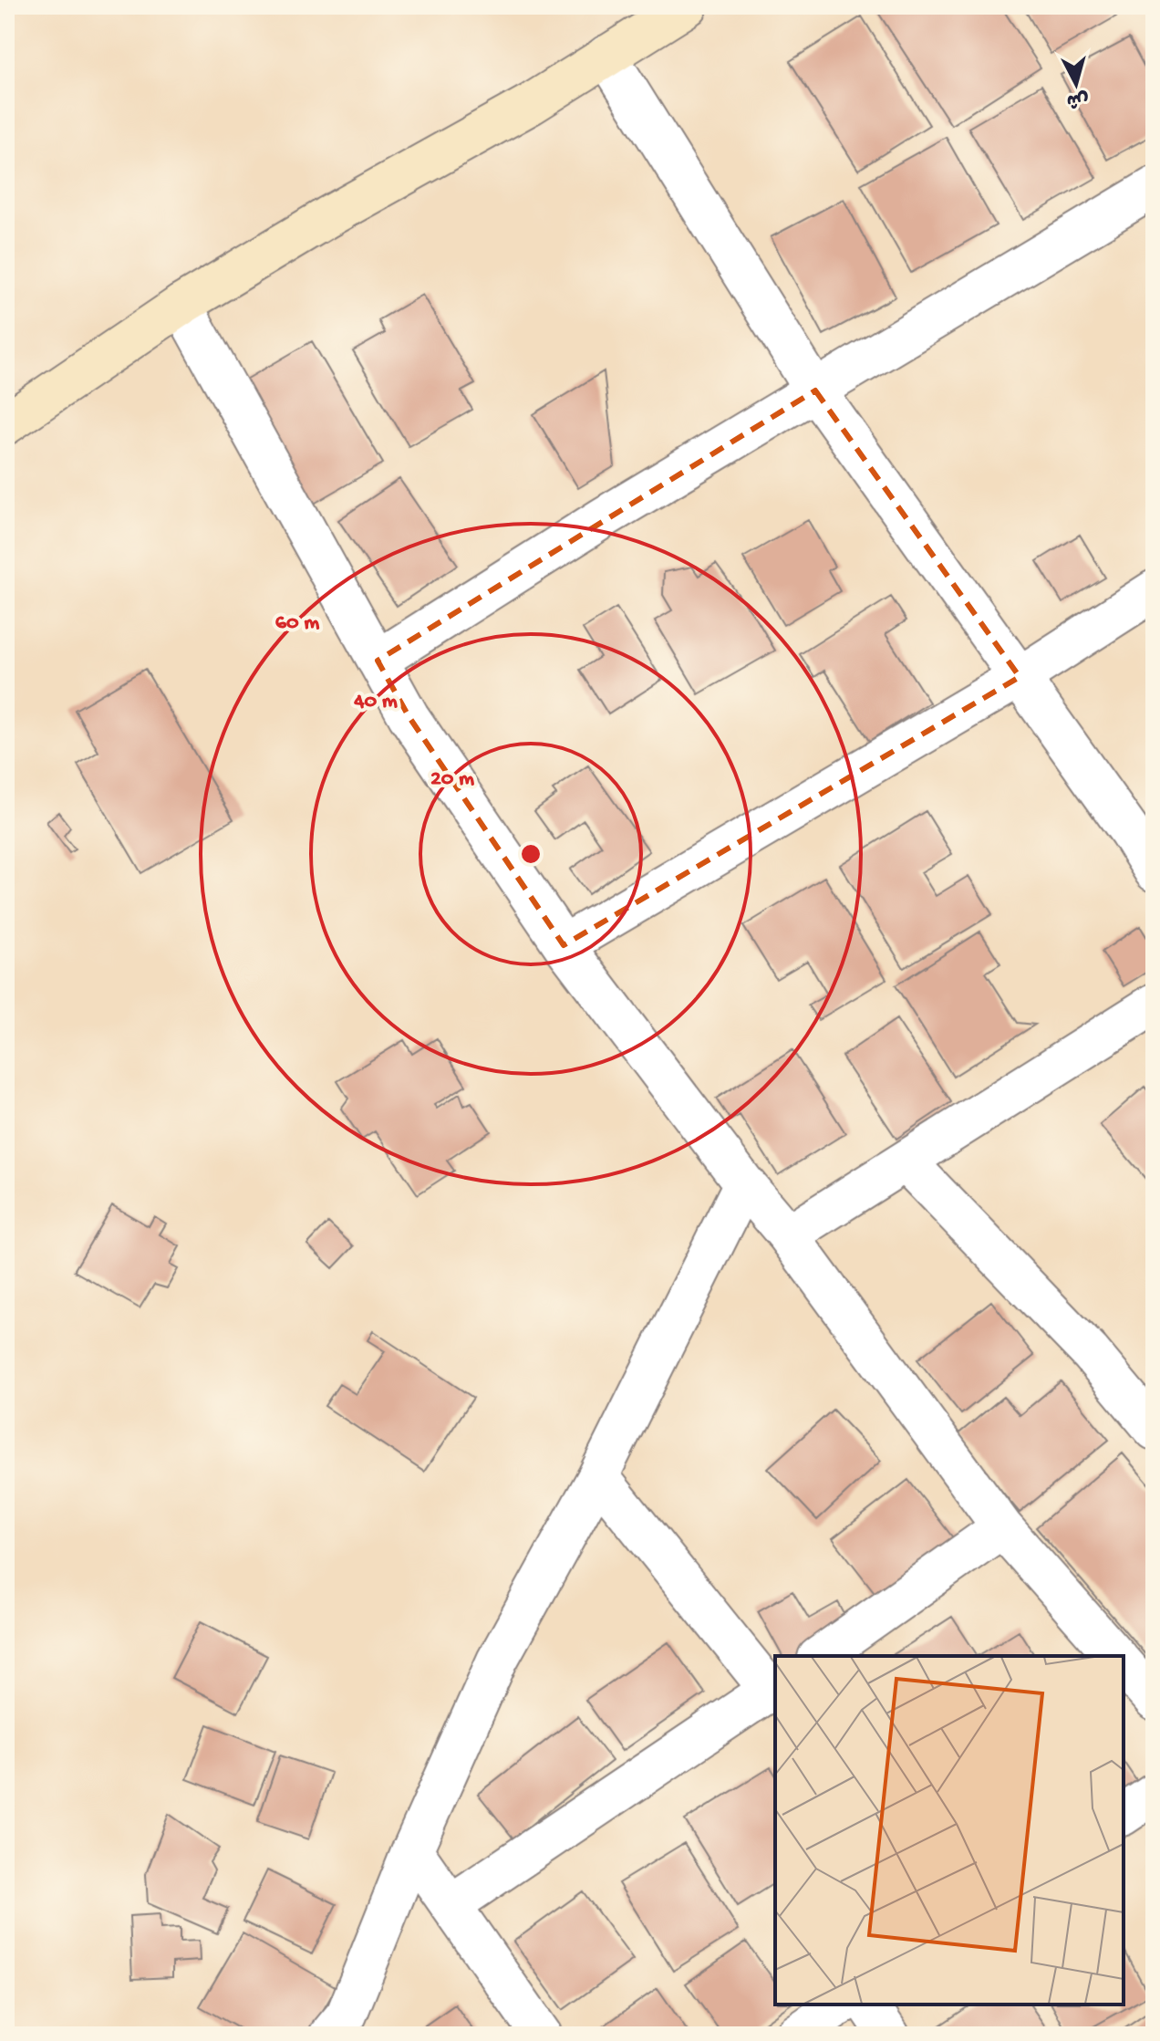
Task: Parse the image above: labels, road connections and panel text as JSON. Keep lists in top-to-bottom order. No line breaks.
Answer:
{"north":"bottom","rings":["60 m","40 m","20 m"]}
